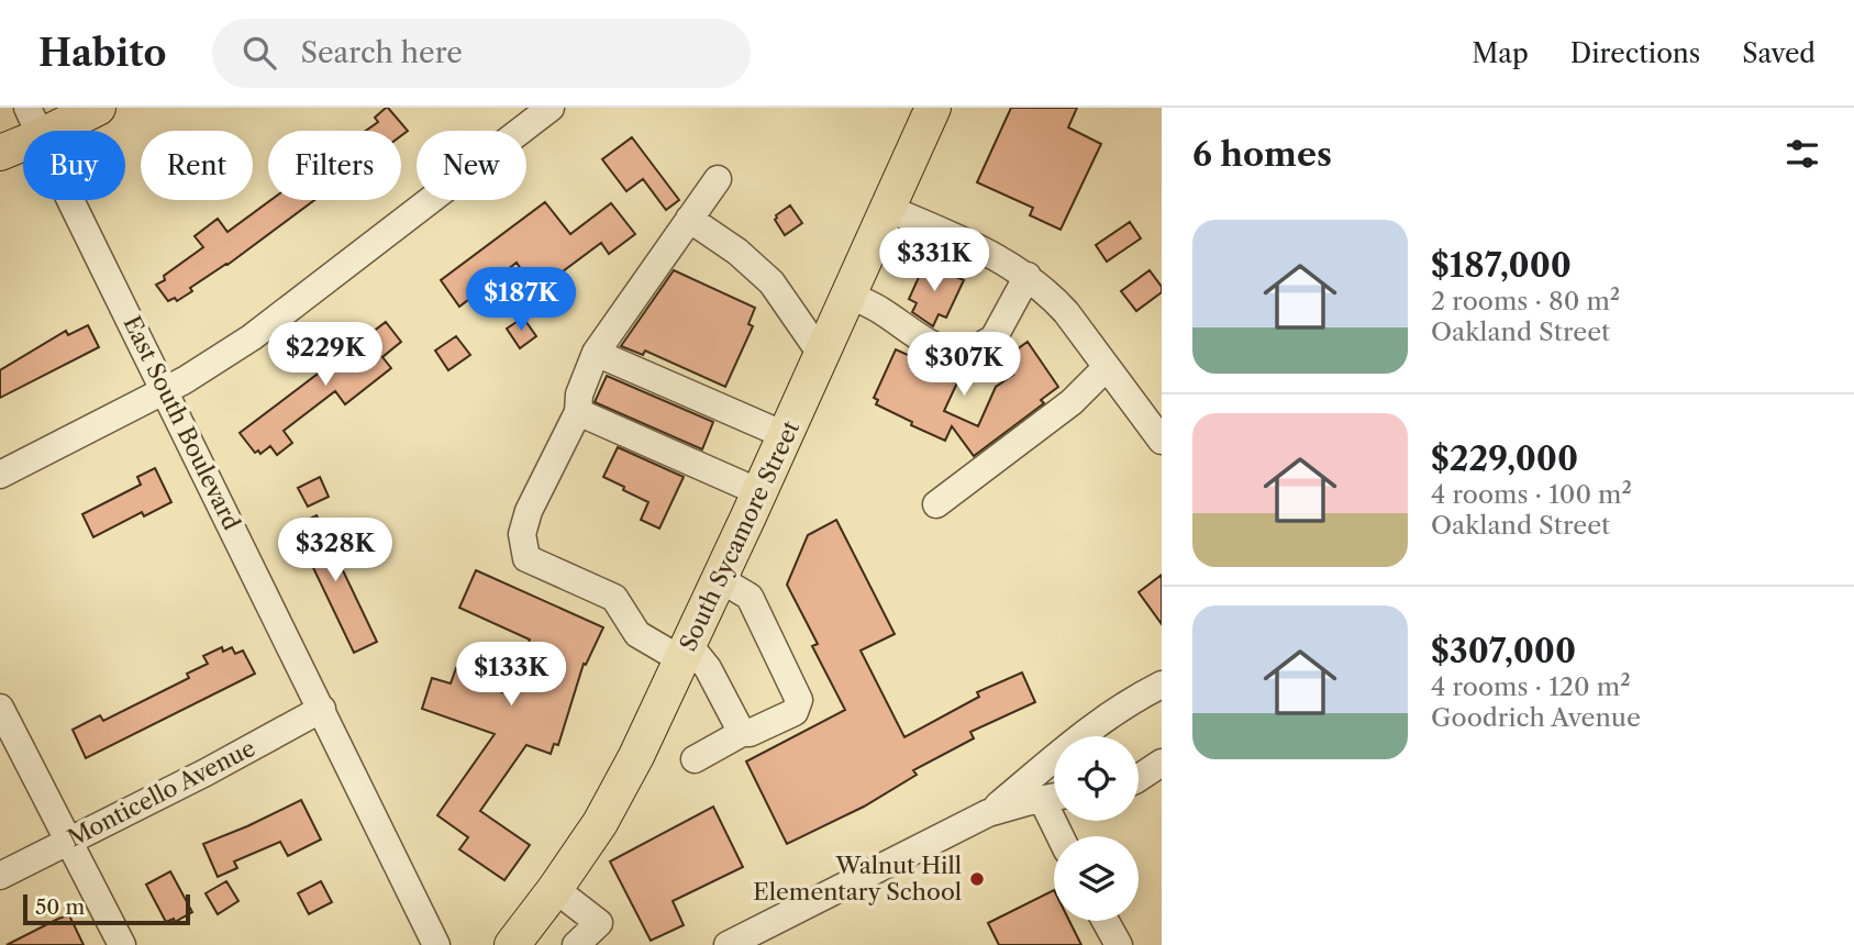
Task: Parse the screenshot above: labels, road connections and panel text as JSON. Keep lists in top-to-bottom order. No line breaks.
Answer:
{"streets":{"main road":["South Sycamore Street"],"street":["East South Boulevard","Monticello Avenue"]},"crossings":[["East South Boulevard","Monticello Avenue"]],"places":["Walnut Hill Elementary School"],"scale_bar":"50 m","page":{"header":"Habito","search":"Search here","nav":["Map","Directions","Saved"],"heading":"6 homes","chip":["Buy","Rent","Filters","New"],"list":[{"name":"$187,000","note":"2 rooms · 80 m² · Oakland Street"},{"name":"$229,000","note":"4 rooms · 100 m² · Oakland Street"},{"name":"$307,000","note":"4 rooms · 120 m² · Goodrich Avenue"}],"price":["$331K","$187K","$229K","$307K","$328K","$133K"],"scale":"50 m"}}
